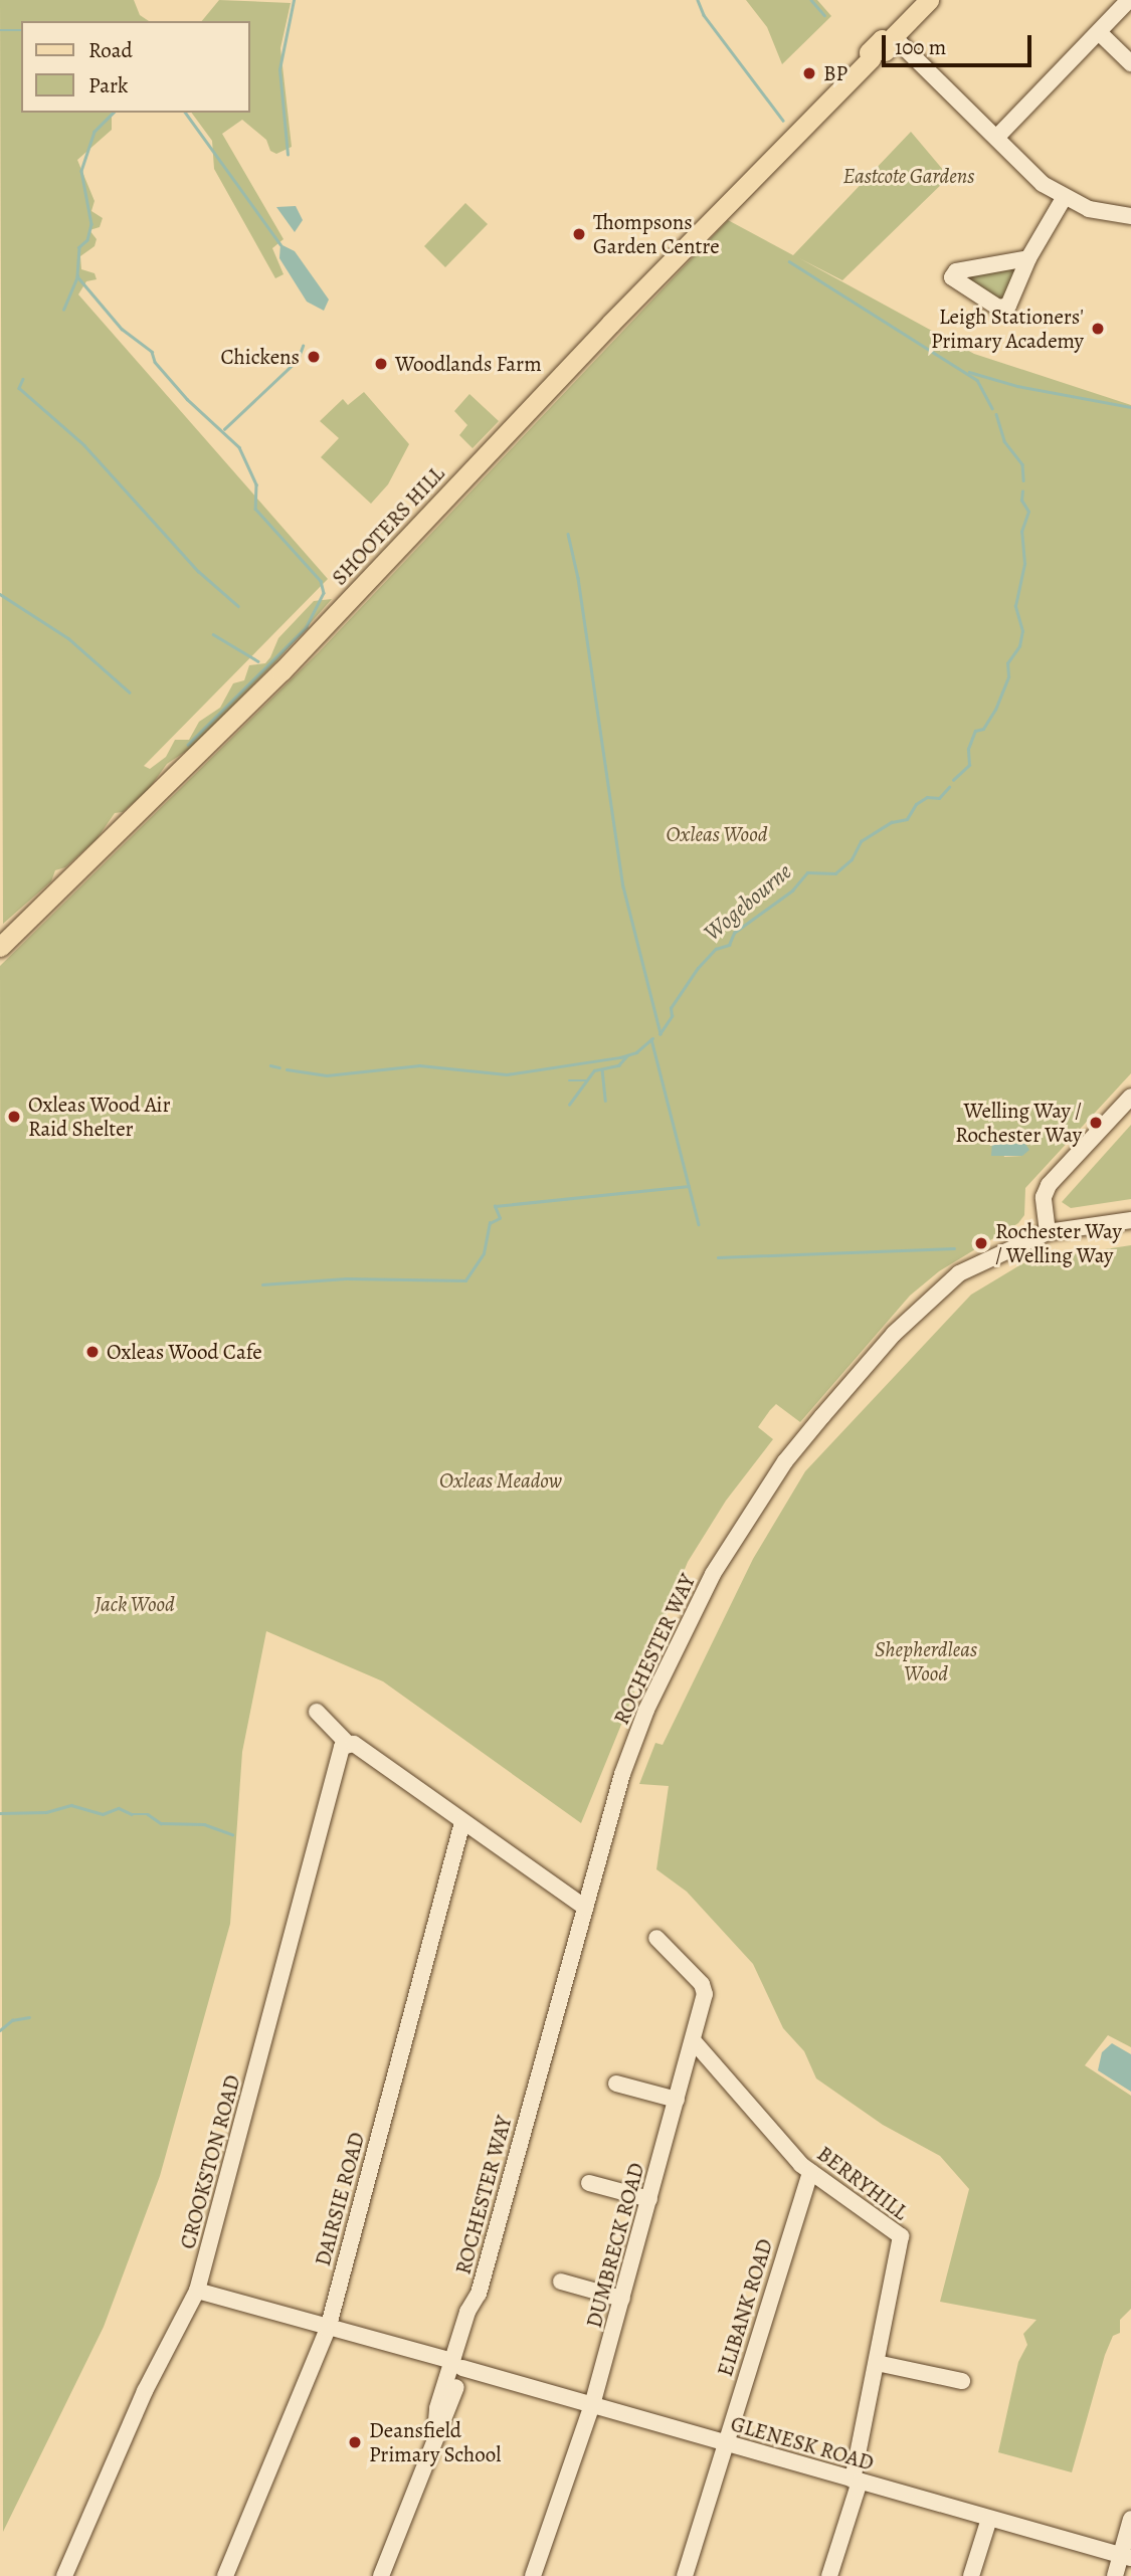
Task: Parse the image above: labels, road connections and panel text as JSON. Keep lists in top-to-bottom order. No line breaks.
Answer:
{"streets":{"main road":["SHOOTERS HILL"],"street":["ROCHESTER WAY","CROOKSTON ROAD","BERRYHILL","DAIRSIE ROAD","DUMBRECK ROAD","ELIBANK ROAD","GLENESK ROAD"]},"crossings":[["ROCHESTER WAY","GLENESK ROAD"],["CROOKSTON ROAD","GLENESK ROAD"],["BERRYHILL","DUMBRECK ROAD"],["BERRYHILL","ELIBANK ROAD"],["BERRYHILL","GLENESK ROAD"],["DAIRSIE ROAD","GLENESK ROAD"],["DUMBRECK ROAD","GLENESK ROAD"],["ELIBANK ROAD","GLENESK ROAD"]],"water":["Wogebourne"],"parks":["Eastcote Gardens","Oxleas Wood","Oxleas Meadow","Jack Wood","Shepherdleas Wood"],"places":["BP","Thompsons Garden Centre","Leigh Stationers' Primary Academy","Chickens","Woodlands Farm","Oxleas Wood Air Raid Shelter","Welling Way / Rochester Way","Rochester Way / Welling Way","Oxleas Wood Cafe","Deansfield Primary School"],"legend":["Road","Park"],"scale_bar":"100 m"}
